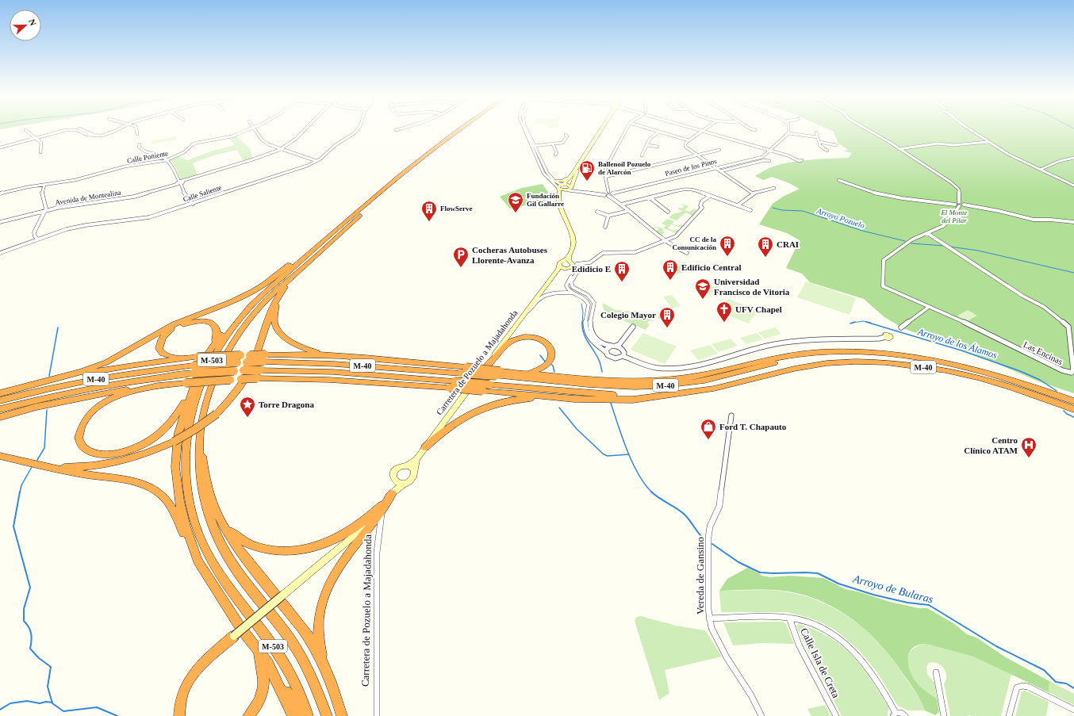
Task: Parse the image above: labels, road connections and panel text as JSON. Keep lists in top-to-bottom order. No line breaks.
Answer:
{"streets":{"highway":["M-503","M-40"],"street":["Calle Poniente","Paseo de los Pinos","Calle Saliente","Avenida de Montealina","Las Encinas","Carretera de Pozuelo a Majadahonda","Vereda de Gansino","Calle Isla de Creta"]},"crossings":[["M-503","Carretera de Pozuelo a Majadahonda"]],"water":["Arroyo Pozuelo","Arroyo de los Álamos","Arroyo de Bularas"],"parks":["El Monte del Pilar"],"places":{"fuel station":["Ballenoil Pozuelo de Alarcón"],"school or university":["Fundación Gil Gallarre","Universidad Francisco de Vitoria"],"building":["FlowServe","CC de la Comunicación","CRAI","Edificio Central","Edidicio E","Colegio Mayor"],"parking":["Cocheras Autobuses Llorente-Avanza"],"church":["UFV Chapel"],"place":["Torre Dragona"],"shop":["Ford T. Chapauto"],"hospital":["Centro Clínico ATAM"]},"north":"right"}
